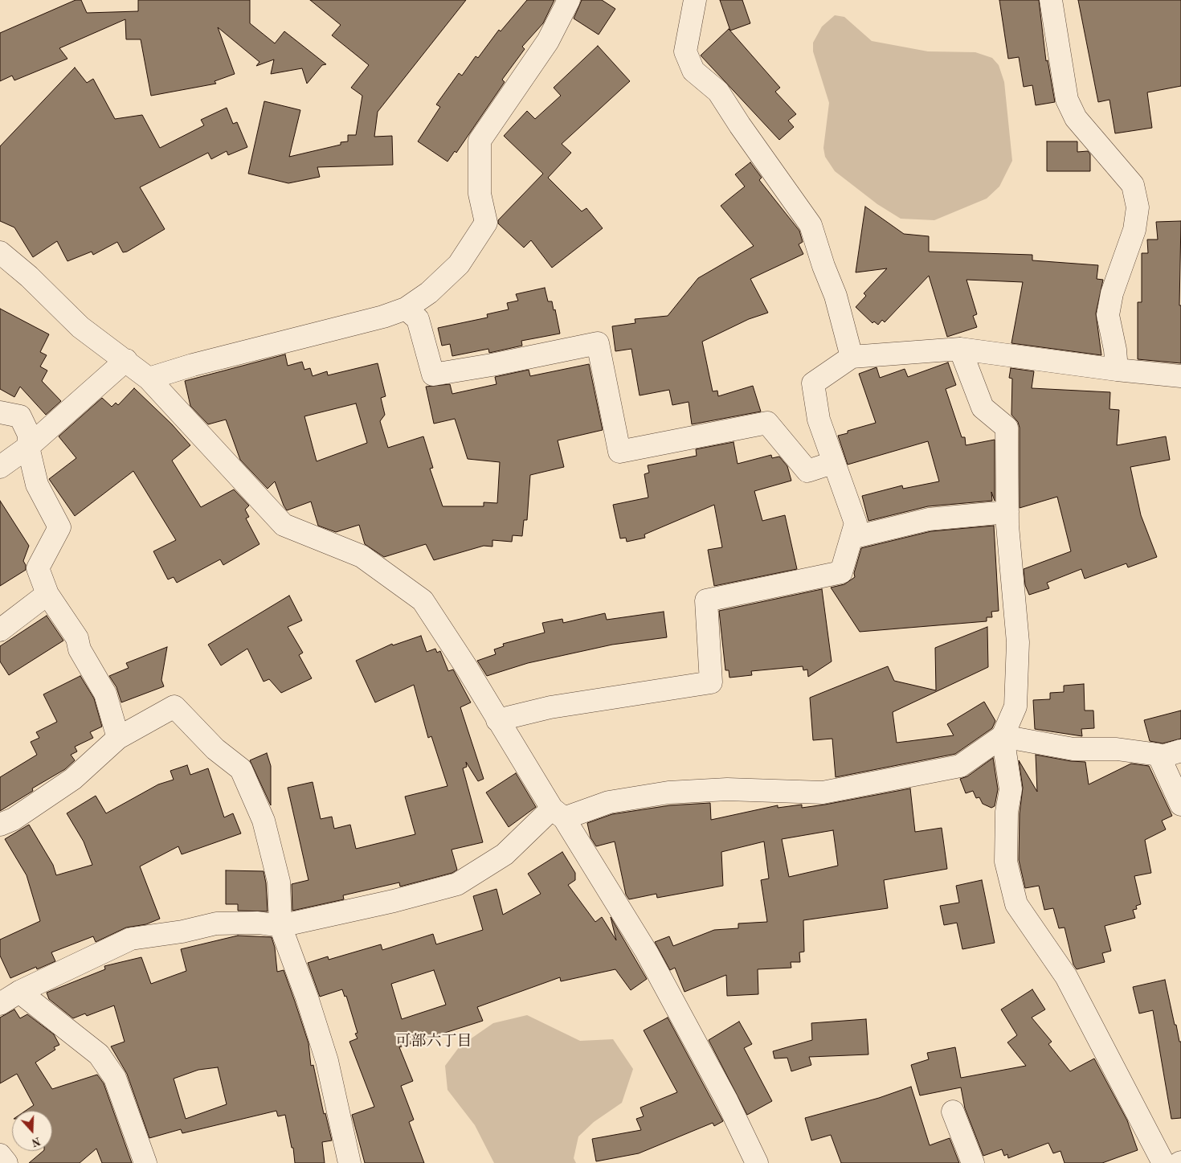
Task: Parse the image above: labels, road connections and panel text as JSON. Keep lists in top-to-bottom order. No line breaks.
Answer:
{"districts":["可部六丁目"],"north":"bottom"}
